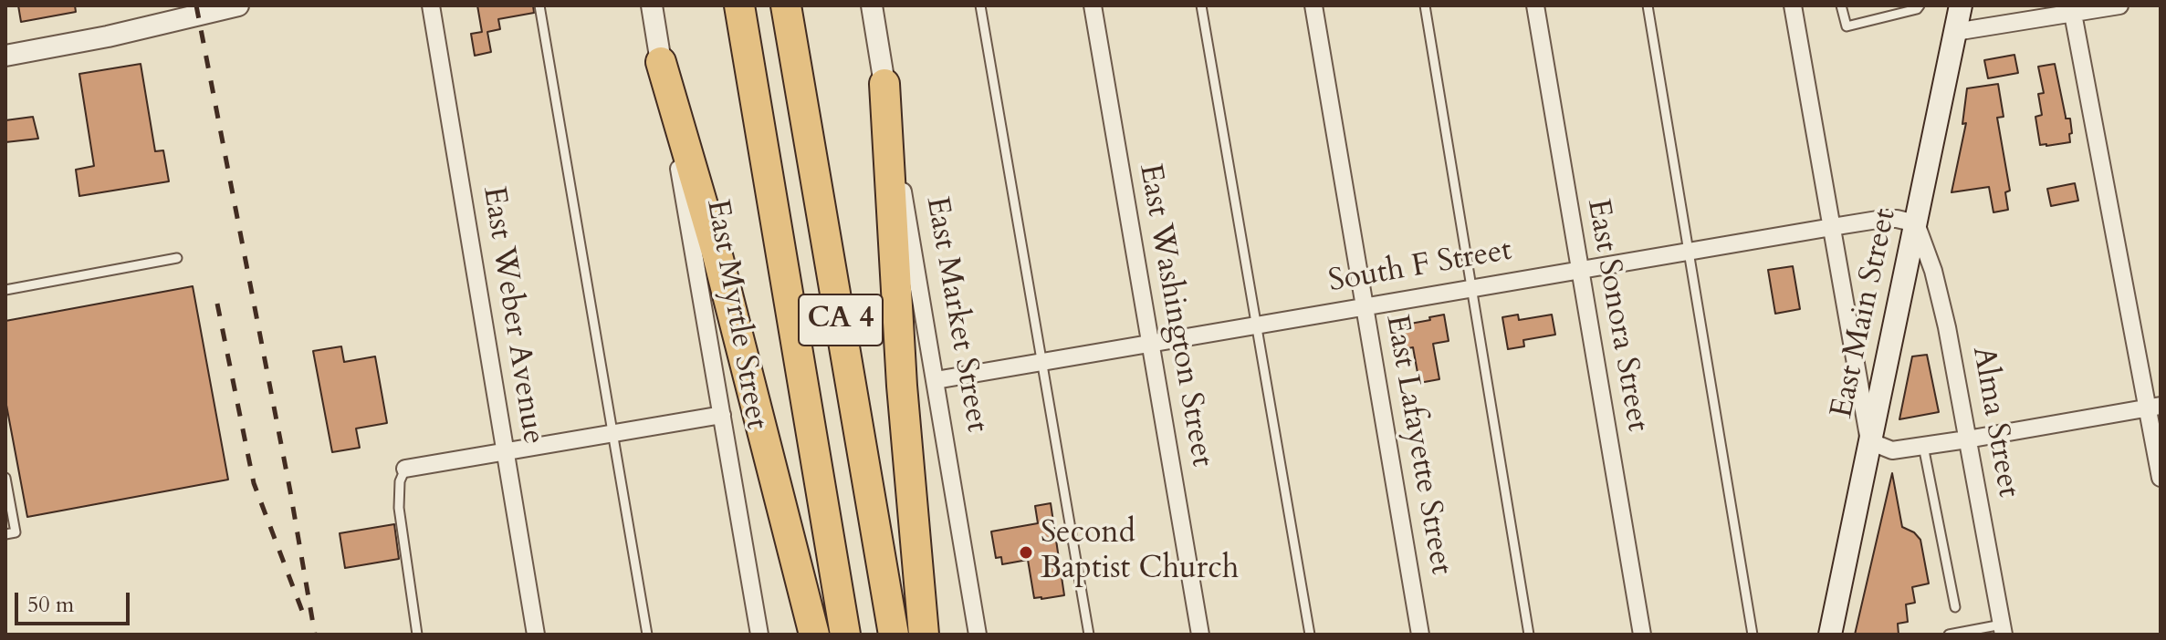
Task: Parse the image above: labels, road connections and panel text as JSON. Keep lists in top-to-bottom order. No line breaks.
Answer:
{"streets":{"highway":["CA 4"],"main road":["East Main Street"],"street":["South F Street","East Myrtle Street","East Market Street","East Weber Avenue","East Washington Street","East Sonora Street","Alma Street","East Lafayette Street"]},"crossings":[["South F Street","East Main Street"],["South F Street","East Market Street"],["South F Street","East Washington Street"],["South F Street","East Sonora Street"],["South F Street","Alma Street"],["South F Street","East Lafayette Street"],["East Main Street","Alma Street"]],"places":["Second Baptist Church"],"scale_bar":"50 m"}
